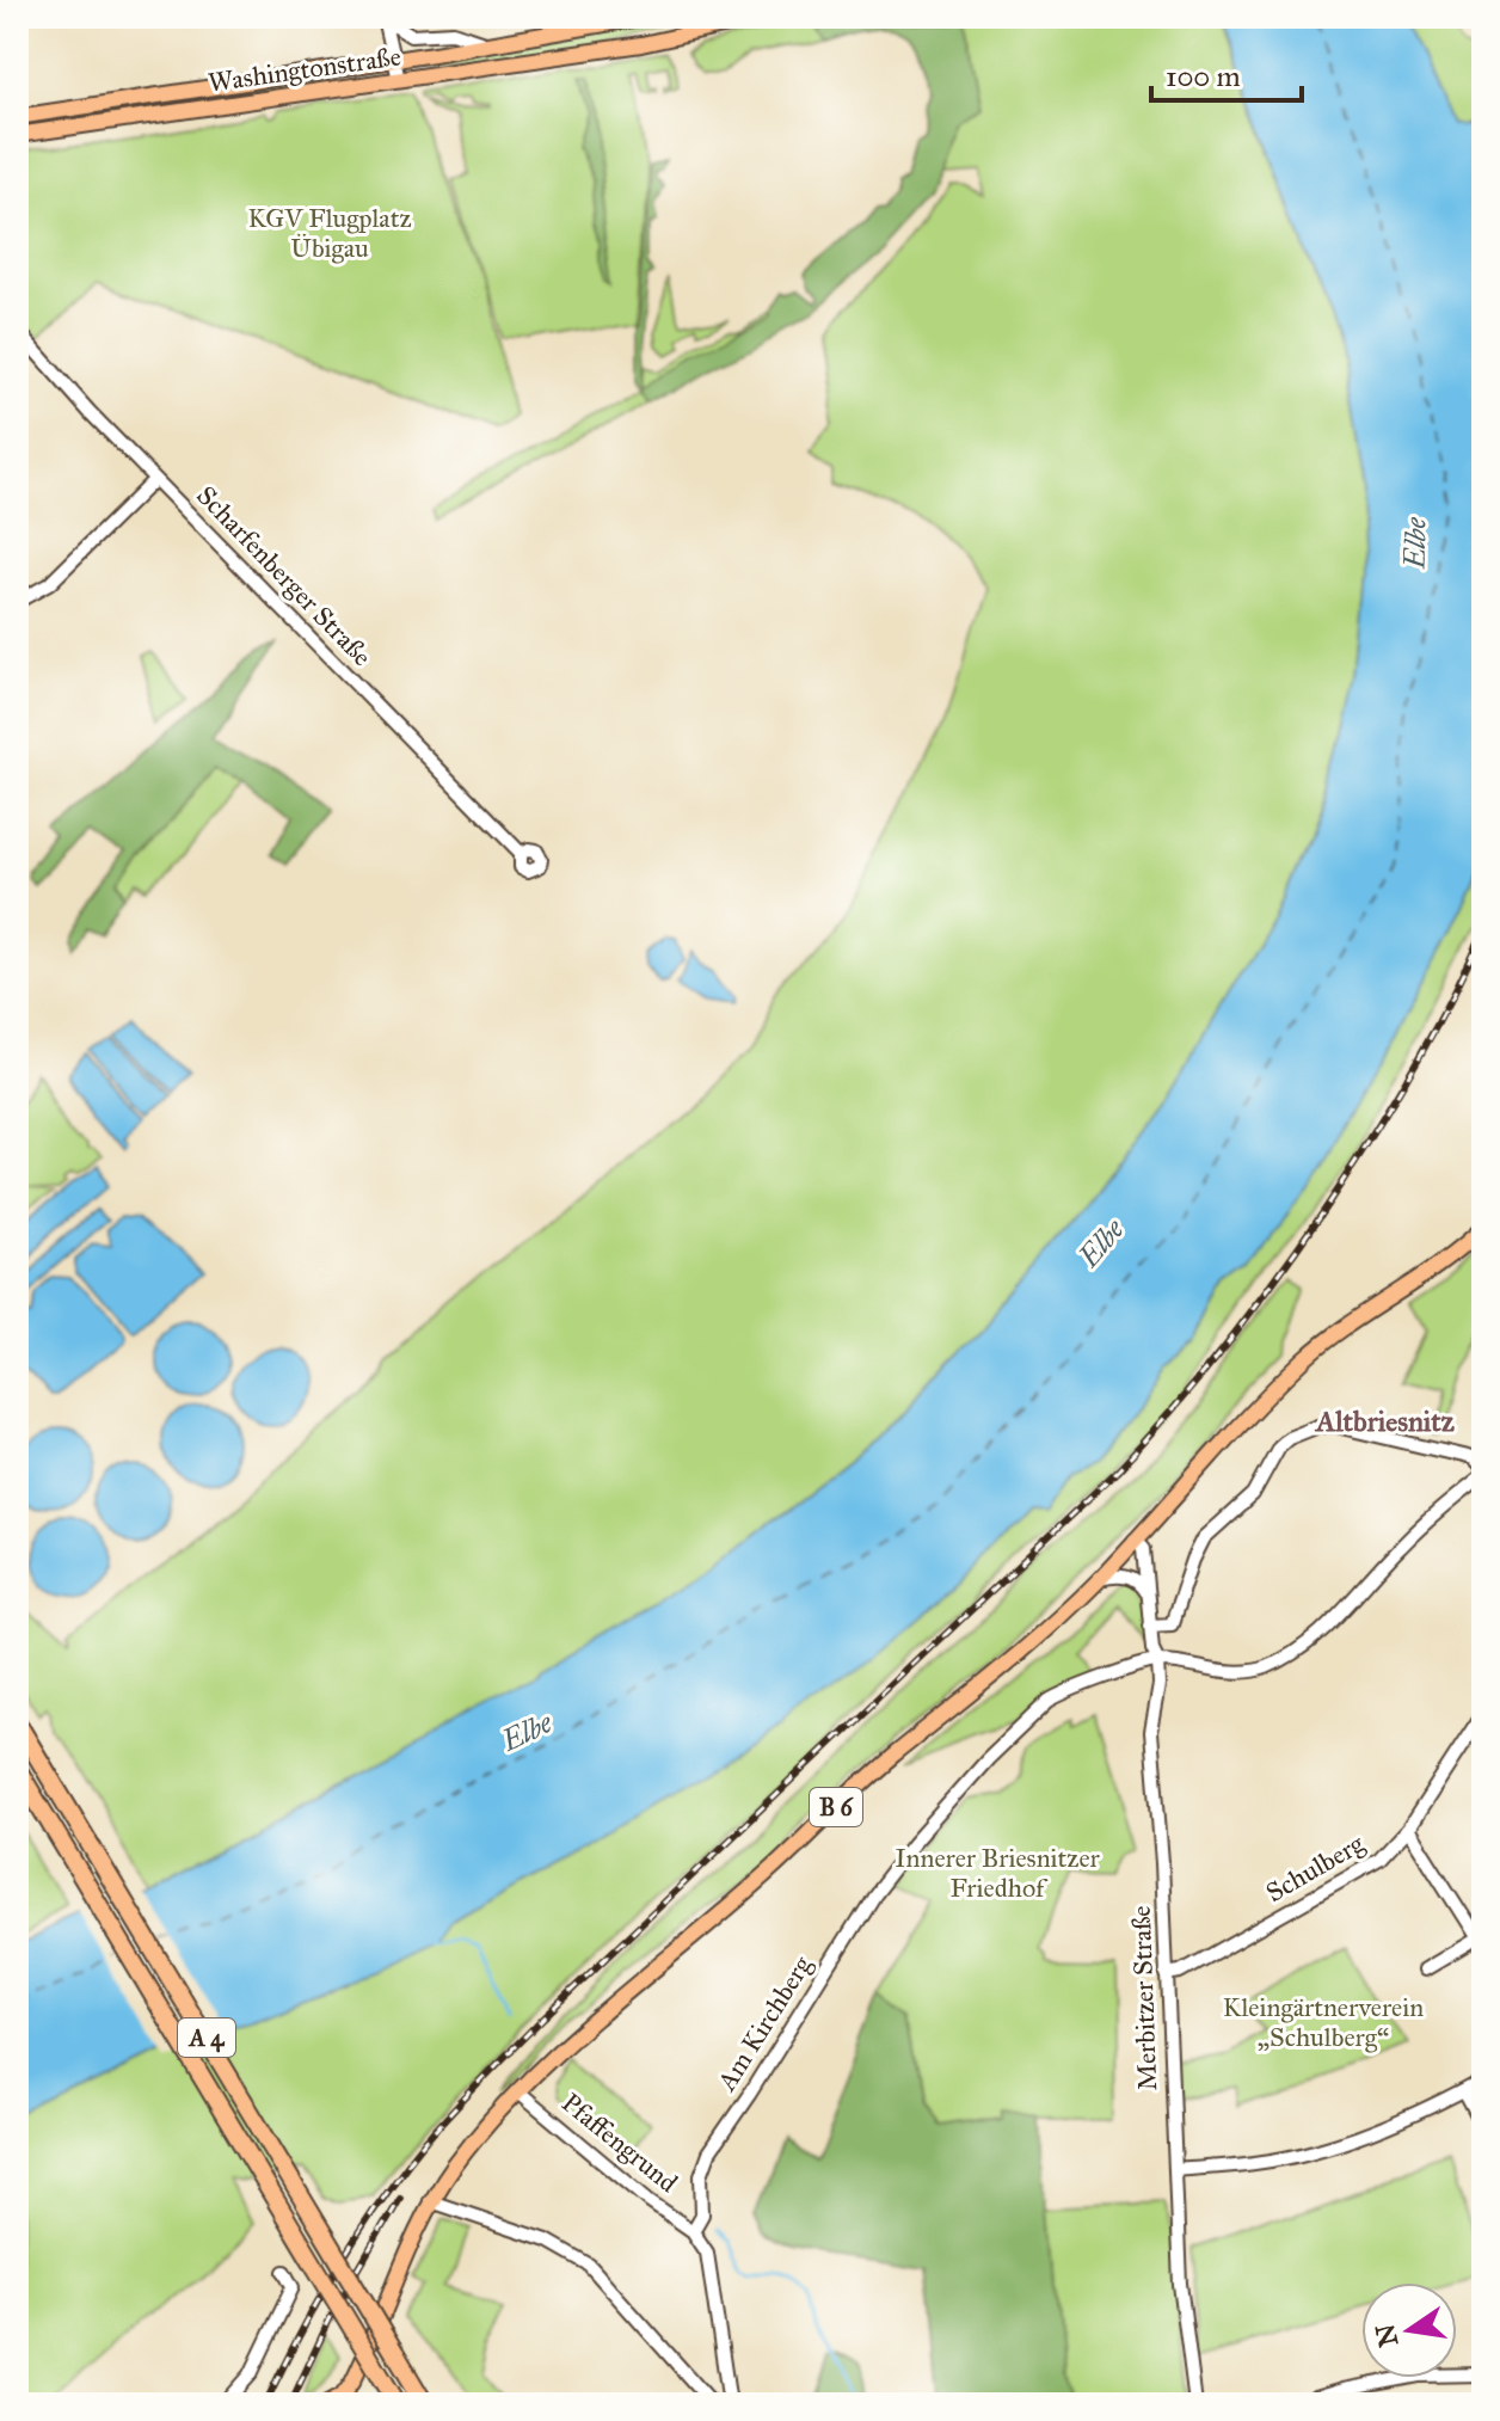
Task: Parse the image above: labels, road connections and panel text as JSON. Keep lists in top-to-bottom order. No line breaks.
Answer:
{"streets":{"highway":["A 4"],"main road":["Washingtonstraße","B 6"],"street":["Scharfenberger Straße","Schulberg","Merbitzer Straße","Am Kirchberg","Pfaffengrund"]},"crossings":[["B 6","Merbitzer Straße"],["B 6","Pfaffengrund"],["Schulberg","Merbitzer Straße"],["Merbitzer Straße","Am Kirchberg"],["Am Kirchberg","Pfaffengrund"]],"districts":["Altbriesnitz"],"water":["Elbe"],"parks":["KGV Flugplatz Übigau","Innerer Briesnitzer Friedhof","Kleingärtnerverein „Schulberg“"],"scale_bar":"100 m","north":"left"}
